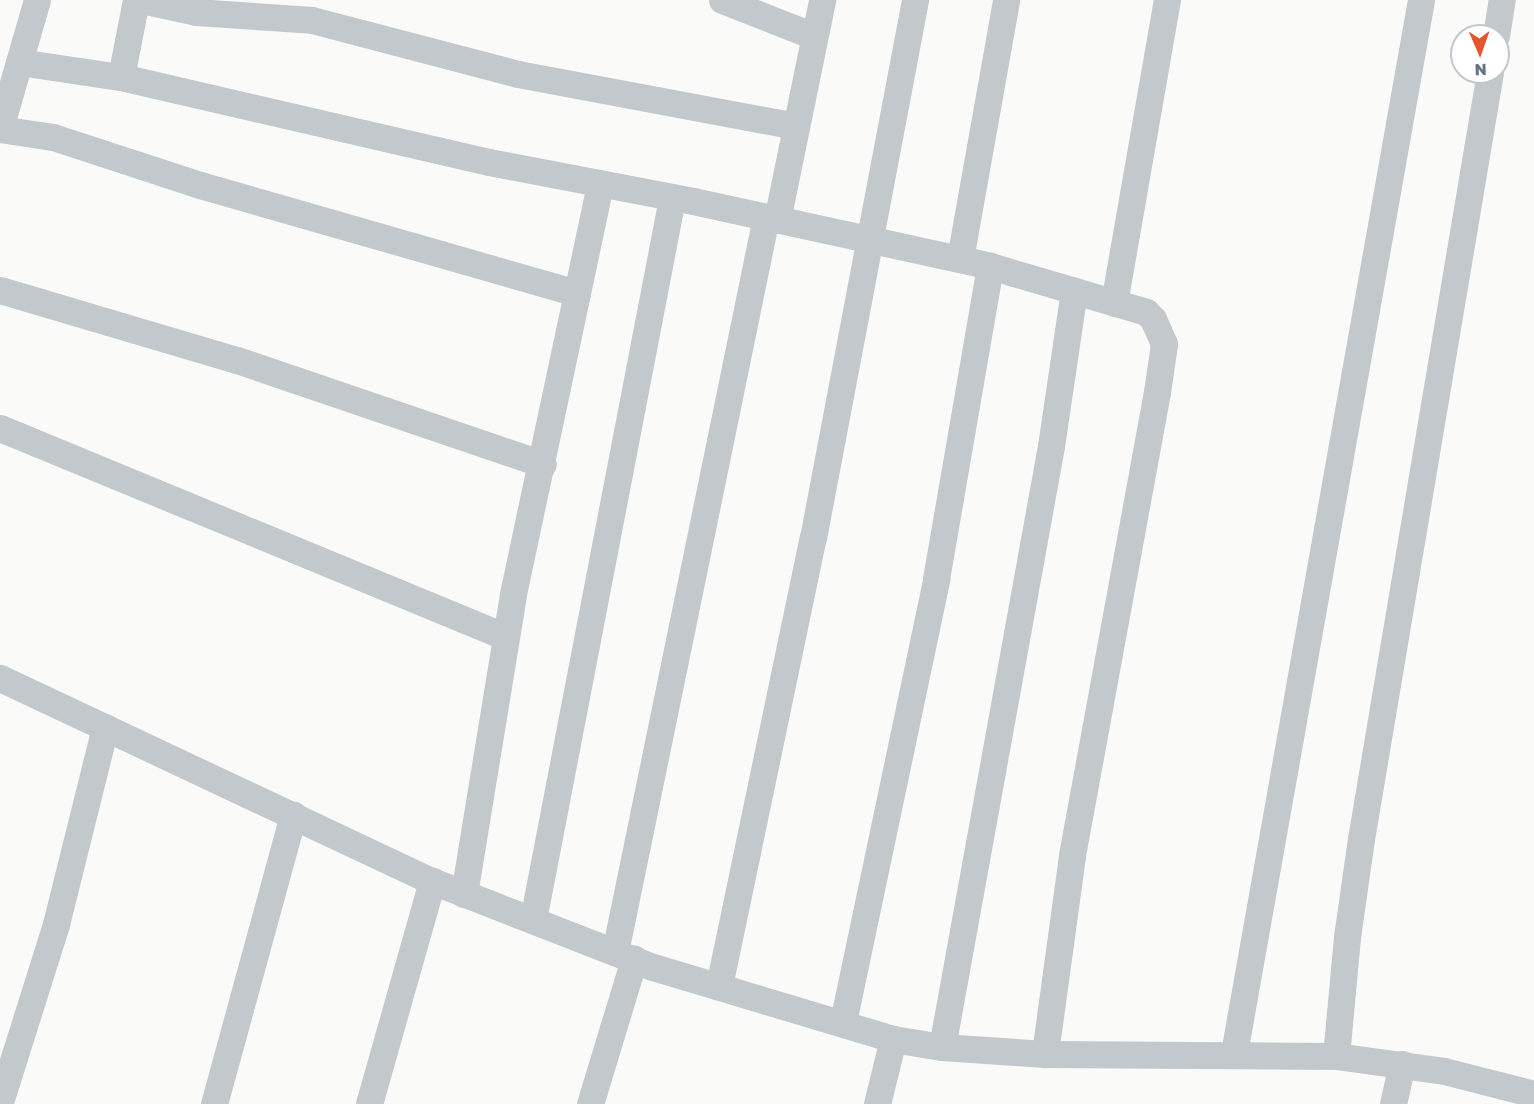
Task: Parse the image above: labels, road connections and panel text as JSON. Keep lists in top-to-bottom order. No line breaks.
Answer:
{"north":"bottom"}
